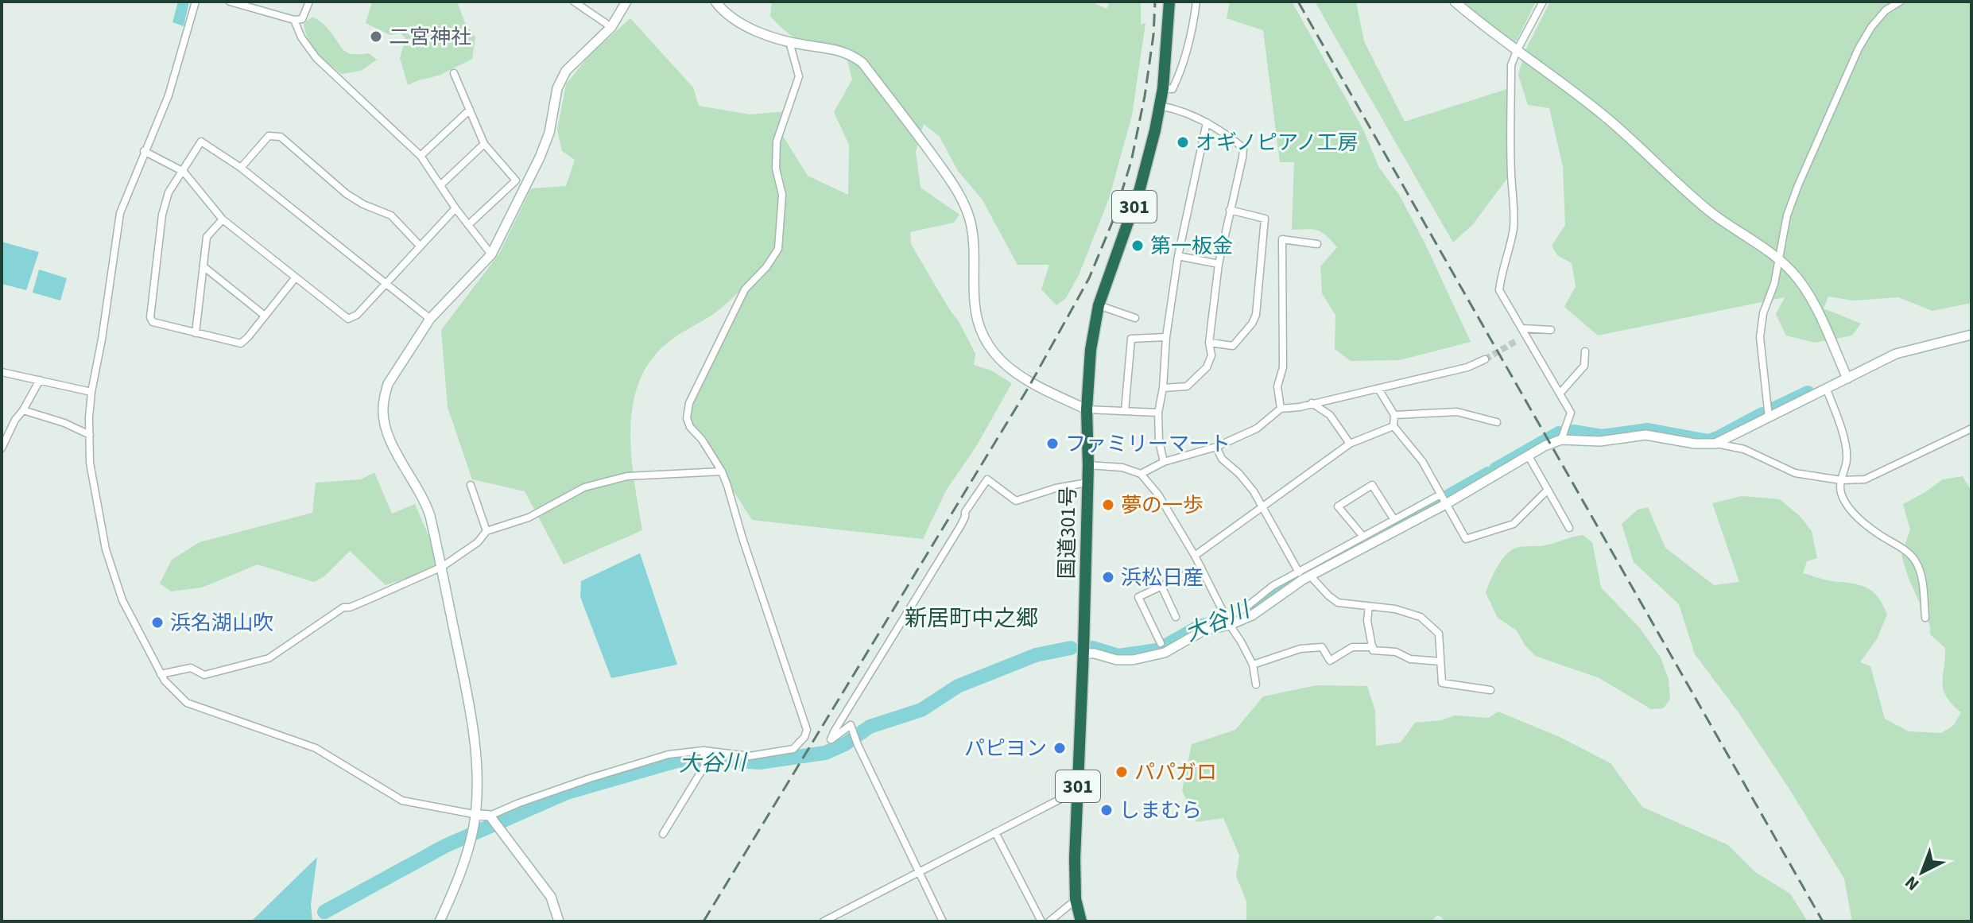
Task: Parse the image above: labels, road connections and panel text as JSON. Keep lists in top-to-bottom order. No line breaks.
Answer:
{"streets":{"highway":["301","国道301号"]},"districts":["新居町中之郷"],"water":["大谷川"],"places":["二宮神社","オギノピアノ工房","第一板金","ファミリーマート","夢の一歩","浜松日産","浜名湖山吹","パピヨン","パパガロ","しまむら"],"north":"bottom left"}
